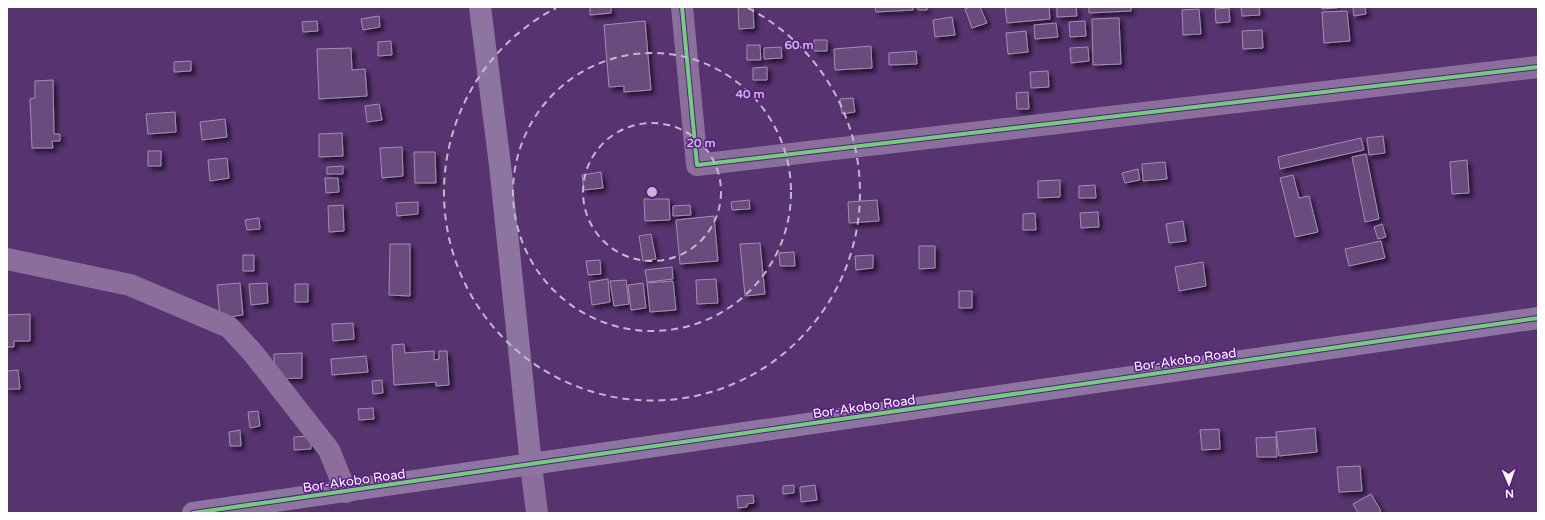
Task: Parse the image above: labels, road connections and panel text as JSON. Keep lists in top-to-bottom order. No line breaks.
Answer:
{"streets":{"street":["Bor-Akobo Road"]},"north":"bottom","rings":["60 m","40 m","20 m"]}
